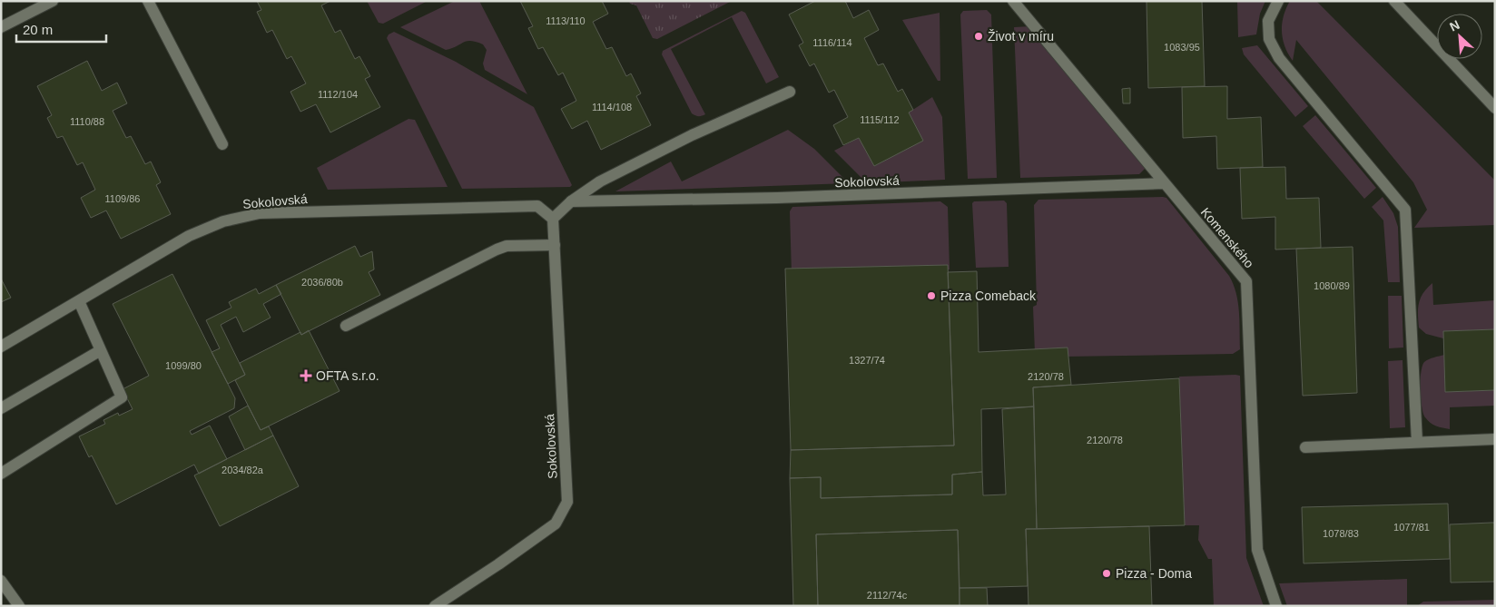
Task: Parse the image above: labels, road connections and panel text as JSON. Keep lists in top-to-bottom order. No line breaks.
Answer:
{"streets":{"street":["Sokolovská","Komenského"]},"crossings":[["Sokolovská","Komenského"]],"places":{"other":["Život v míru","Pizza Comeback","Pizza - Doma"],"health":["OFTA s.r.o."]},"house_numbers":["1113/110","1116/114","1083/95","1112/104","1114/108","1115/112","1110/88","1109/86","2036/80b","1080/89","1327/74","1099/80","2120/78","2120/78","2034/82a","1077/81","1078/83","2112/74c"],"scale_bar":"20 m","north":"top left"}
